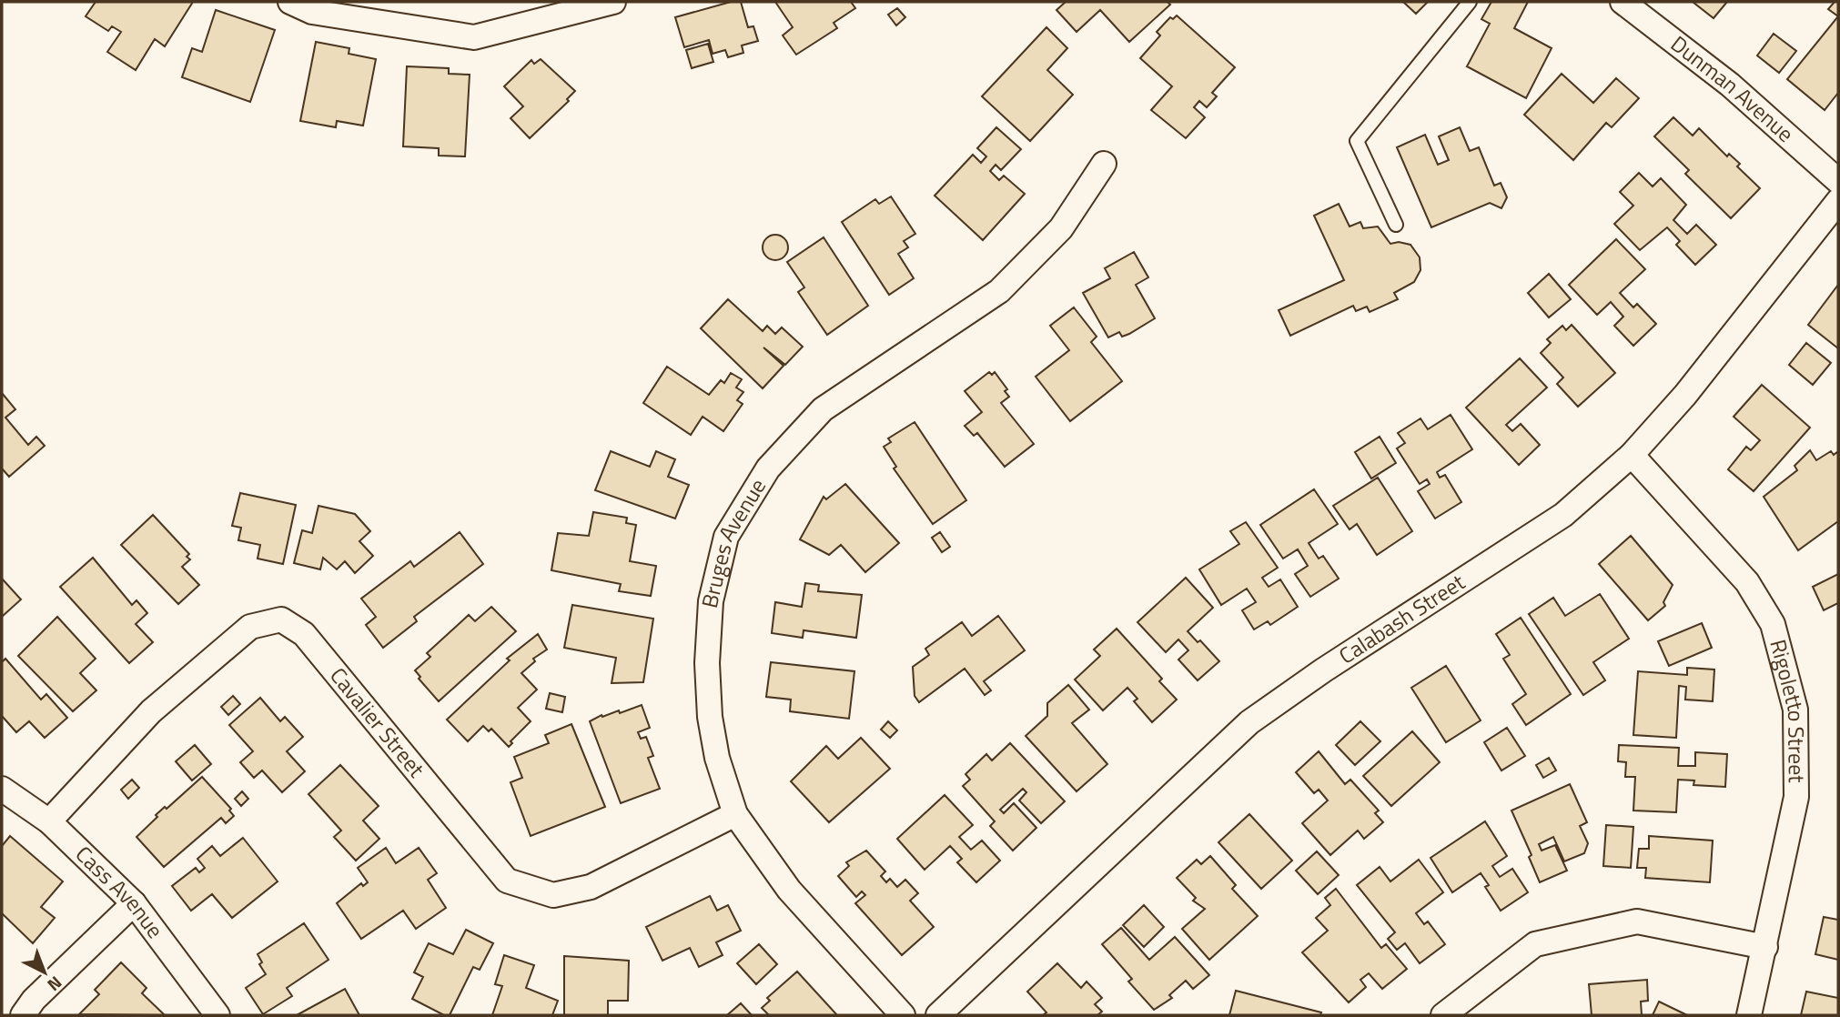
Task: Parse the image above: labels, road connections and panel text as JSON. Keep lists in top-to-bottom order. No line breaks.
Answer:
{"streets":{"street":["Dunman Avenue","Bruges Avenue","Calabash Street","Rigoletto Street","Cavalier Street","Cass Avenue"]},"crossings":[["Bruges Avenue","Cavalier Street"],["Calabash Street","Rigoletto Street"],["Cavalier Street","Cass Avenue"]],"north":"bottom right"}
